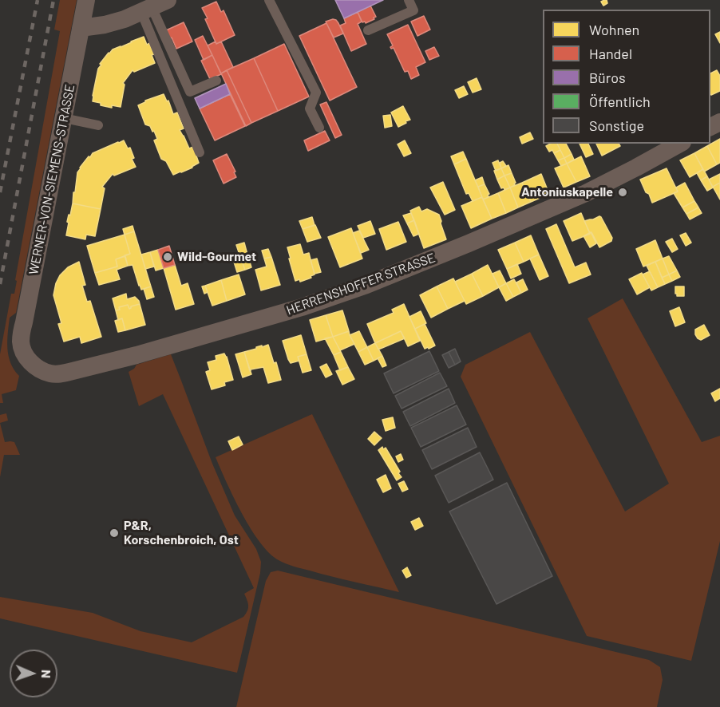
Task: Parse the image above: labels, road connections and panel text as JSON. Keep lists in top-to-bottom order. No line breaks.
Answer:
{"streets":{"street":["WERNER-VON-SIEMENS-STRASSE","HERRENSHOFFER STRASSE"]},"crossings":[["WERNER-VON-SIEMENS-STRASSE","HERRENSHOFFER STRASSE"]],"places":["Antoniuskapelle","Wild-Gourmet","P&R, Korschenbroich, Ost"],"legend":["Wohnen","Handel","Büros","Öffentlich","Sonstige"],"north":"right"}
